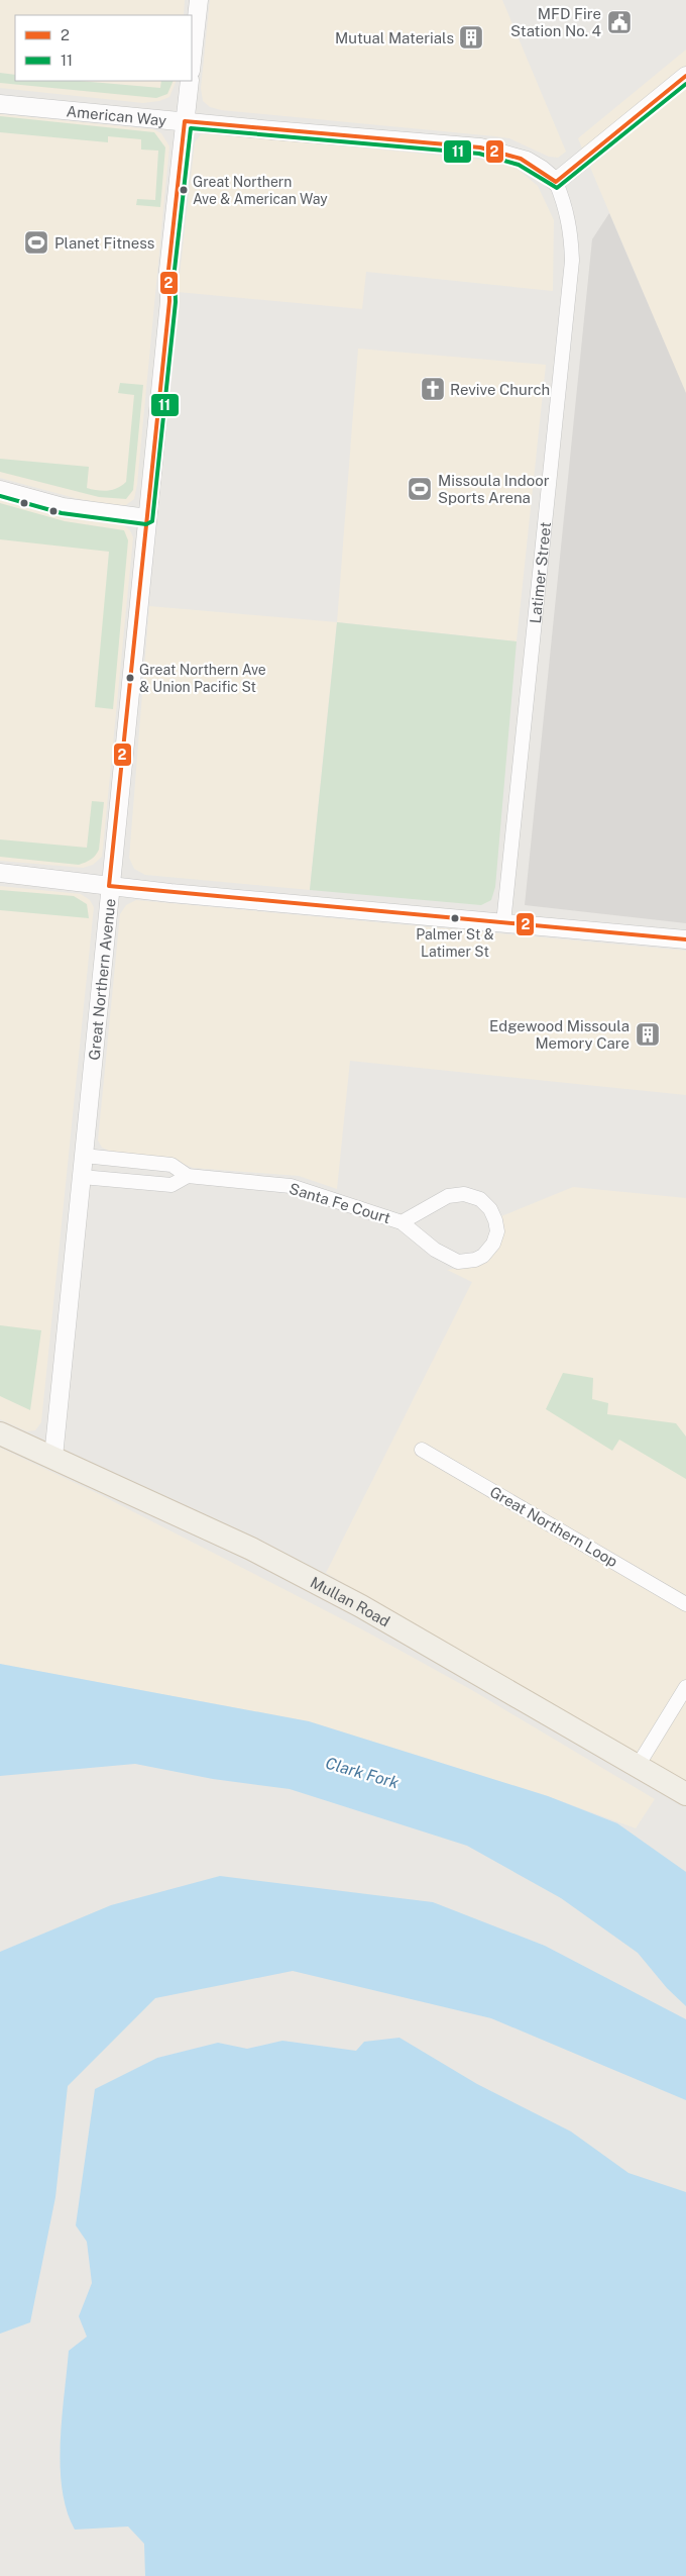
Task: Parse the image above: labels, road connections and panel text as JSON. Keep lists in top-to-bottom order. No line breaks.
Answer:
{"streets":{"main road":["Mullan Road"],"street":["American Way","Latimer Street","Great Northern Avenue","Santa Fe Court","Great Northern Loop"]},"crossings":[["American Way","Latimer Street"],["American Way","Great Northern Avenue"],["Great Northern Avenue","Santa Fe Court"],["Great Northern Avenue","Mullan Road"]],"water":["Clark Fork"],"places":{"public building":["MFD Fire Station No. 4"],"building":["Mutual Materials","Edgewood Missoula Memory Care"],"other":["Great Northern Ave & American Way","Great Northern Ave & Union Pacific St","Palmer St & Latimer St"],"sports":["Planet Fitness","Missoula Indoor Sports Arena"],"church":["Revive Church"]},"lines":["transit line 2","transit line 11"],"legend":["2","11"]}
